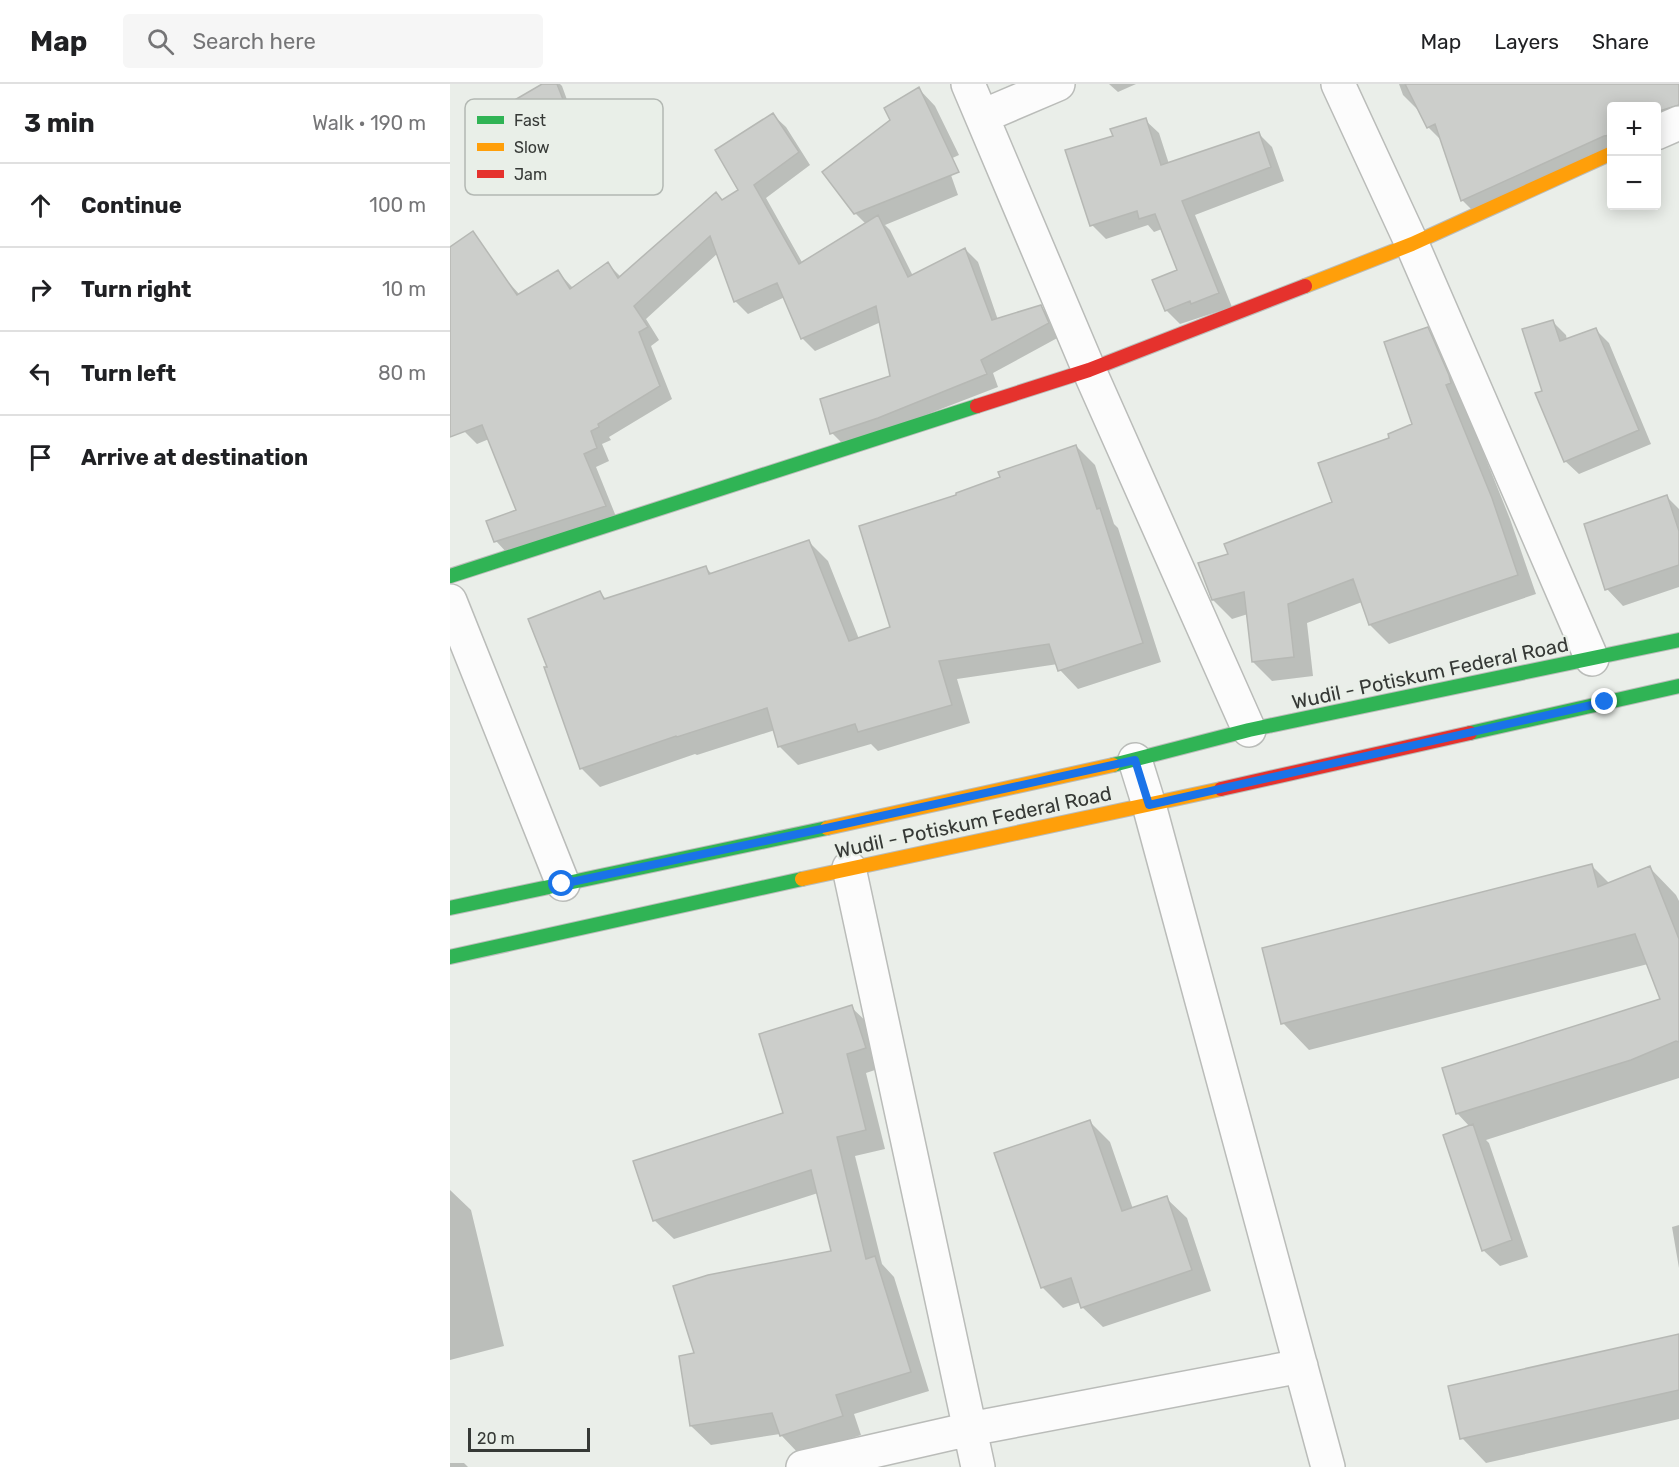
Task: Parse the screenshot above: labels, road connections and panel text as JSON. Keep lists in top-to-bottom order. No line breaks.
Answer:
{"streets":{"main road":["Wudil - Potiskum Federal Road"]},"legend":["Fast","Slow","Jam"],"scale_bar":"20 m","page":{"header":"Map","search":"Search here","nav":["Map","Layers","Share"],"heading":["3 min","Walk · 190 m"],"map_buttons":["+","−"],"list":[["Continue","100 m"],["Turn right","10 m"],["Turn left","80 m"],"Arrive at destination"],"scale":"20 m"}}
